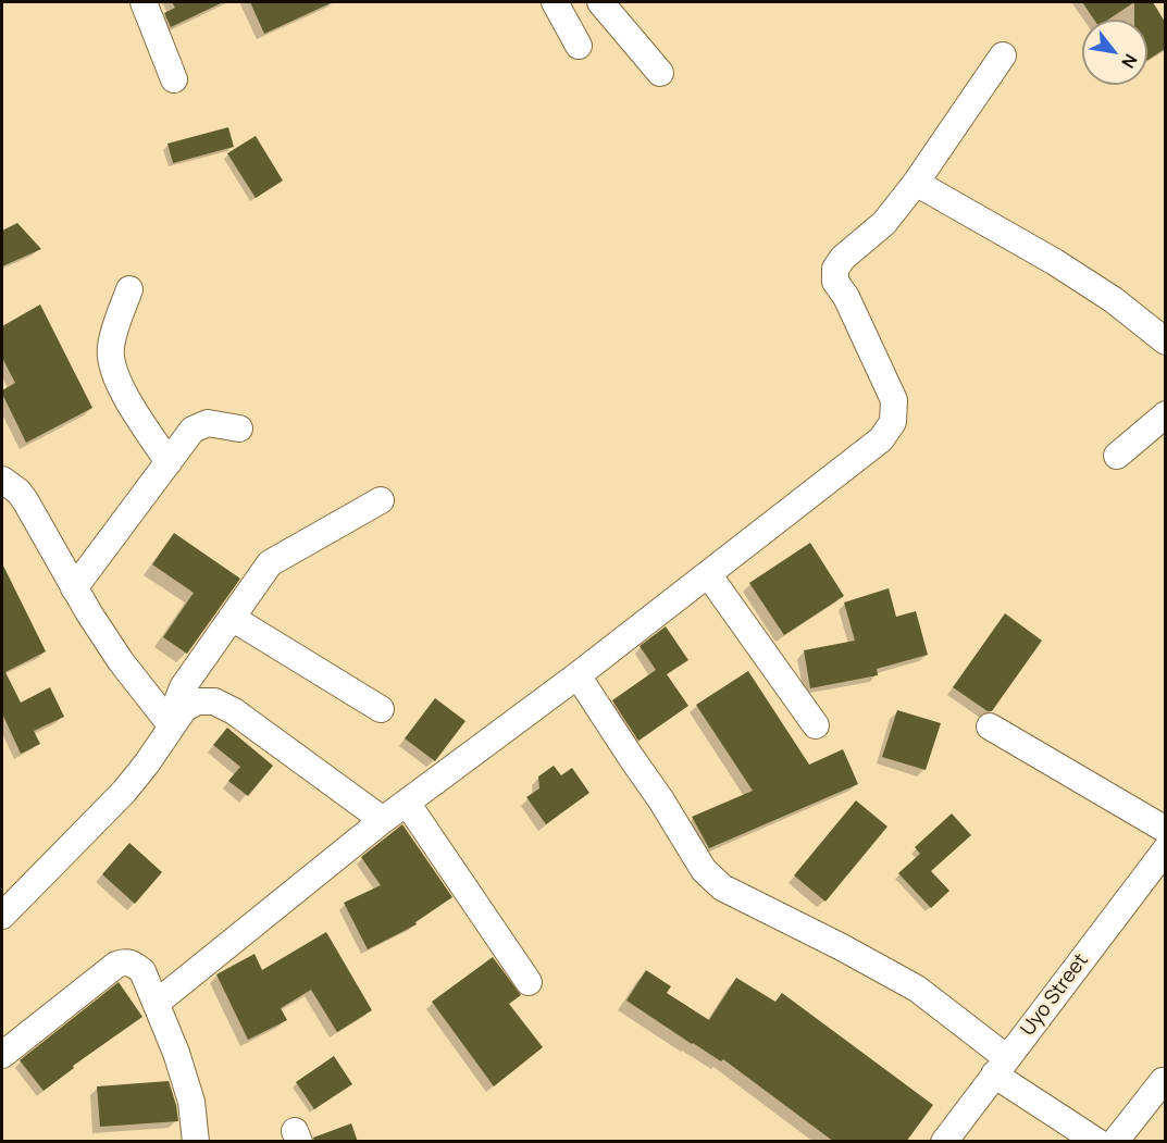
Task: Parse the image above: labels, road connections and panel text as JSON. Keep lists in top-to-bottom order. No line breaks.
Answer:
{"streets":{"street":["Uyo Street"]},"north":"bottom right"}
